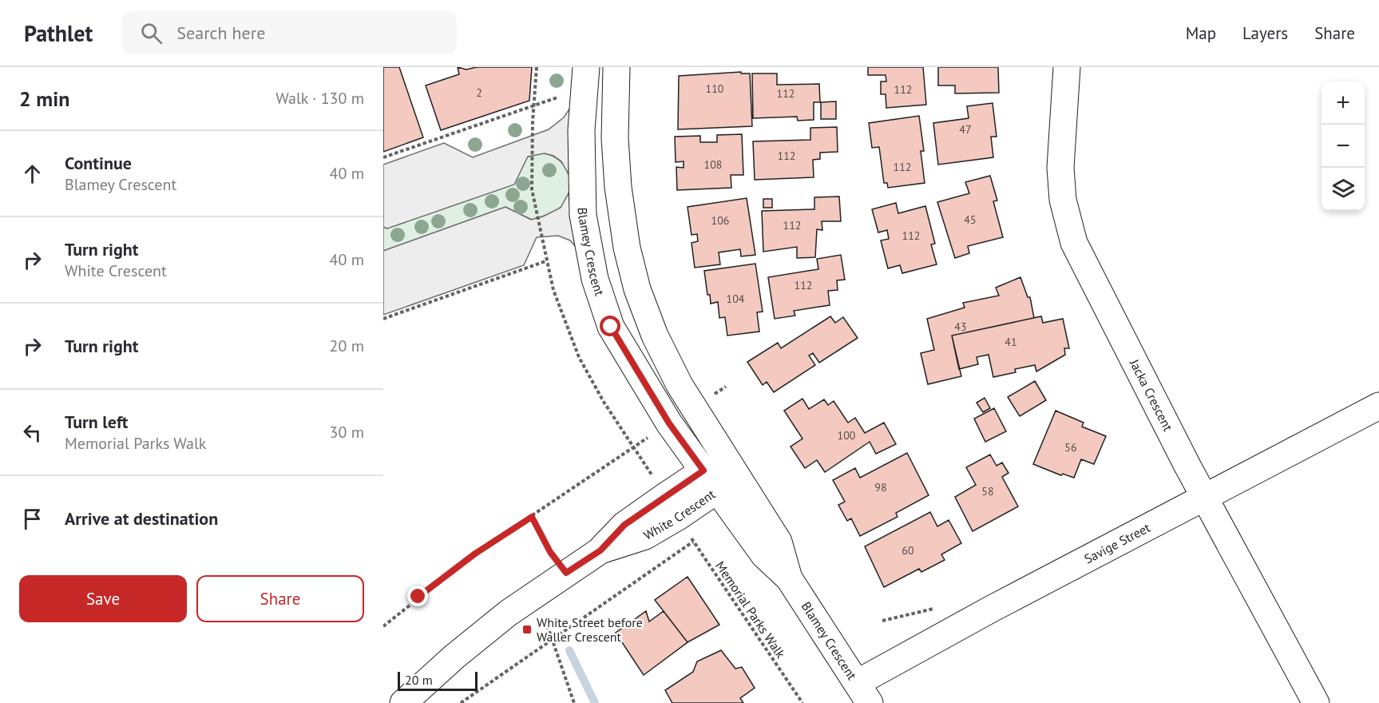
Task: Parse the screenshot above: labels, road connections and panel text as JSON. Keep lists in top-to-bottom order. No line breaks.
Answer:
{"streets":{"street":["Blamey Crescent","Jacka Crescent","White Crescent","Savige Street"],"path":["Memorial Parks Walk"]},"crossings":[["Blamey Crescent","White Crescent"],["Blamey Crescent","Savige Street"],["Jacka Crescent","Savige Street"]],"places":{"transit":["White Street before Waller Crescent"]},"house_numbers":["110","112","2","112","47","112","108","112","45","106","112","112","112","104","43","41","100","56","98","58","60"],"scale_bar":"20 m","page":{"header":"Pathlet","search":"Search here","nav":["Map","Layers","Share"],"heading":["2 min","Walk · 130 m"],"map_buttons":["+","−"],"list":[["Continue","Blamey Crescent","40 m"],["Turn right","White Crescent","40 m"],["Turn right","20 m"],["Turn left","Memorial Parks Walk","30 m"],"Arrive at destination"],"buttons":["Save","Share"],"scale":"20 m"}}
